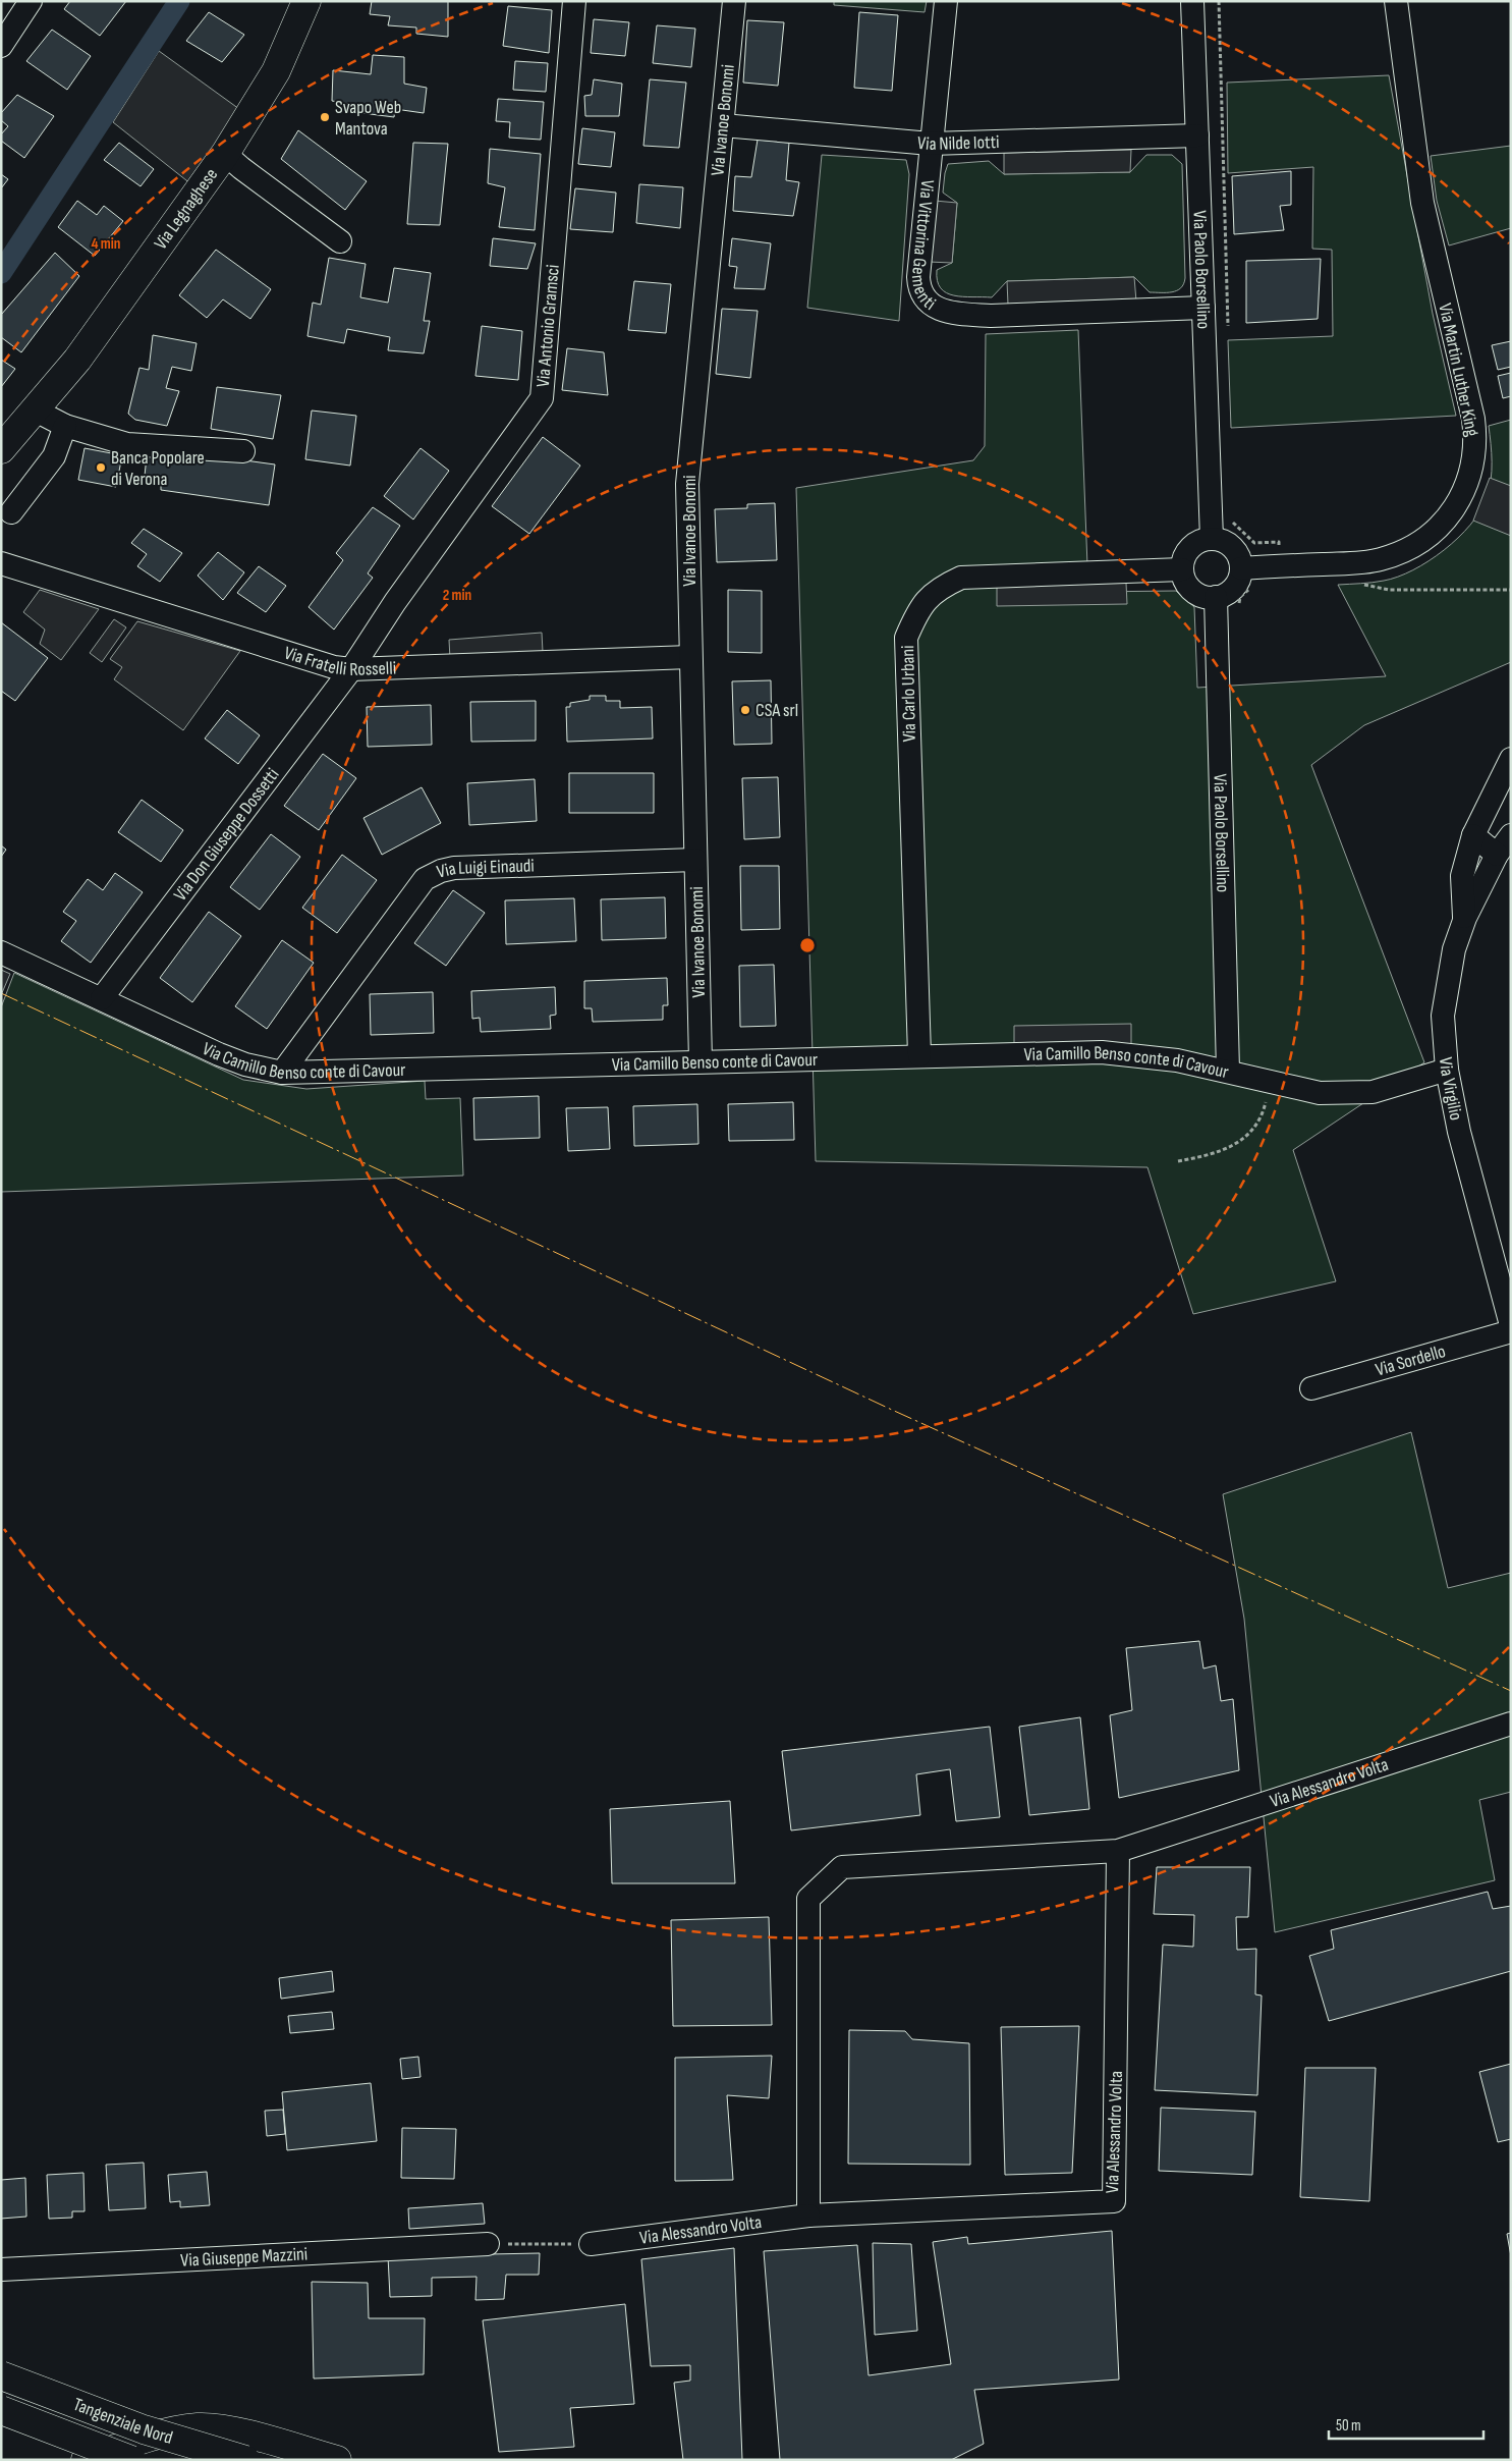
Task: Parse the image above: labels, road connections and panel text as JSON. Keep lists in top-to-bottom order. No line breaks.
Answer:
{"streets":{"main road":["Via Legnaghese","Tangenziale Nord"],"street":["Via Ivanoe Bonomi","Via Nilde Iotti","Via Vittorina Gementi","Via Paolo Borsellino","Via Antonio Gramsci","Via Martin Luther King","Via Fratelli Rosselli","Via Carlo Urbani","Via Don Giuseppe Dossetti","Via Luigi Einaudi","Via Camillo Benso conte di Cavour","Via Virgilio","Via Sordello","Via Alessandro Volta","Via Giuseppe Mazzini"]},"crossings":[["Via Ivanoe Bonomi","Via Nilde Iotti"],["Via Ivanoe Bonomi","Via Fratelli Rosselli"],["Via Ivanoe Bonomi","Via Luigi Einaudi"],["Via Ivanoe Bonomi","Via Camillo Benso conte di Cavour"],["Via Nilde Iotti","Via Vittorina Gementi"],["Via Nilde Iotti","Via Paolo Borsellino"],["Via Vittorina Gementi","Via Paolo Borsellino"],["Via Paolo Borsellino","Via Martin Luther King"],["Via Paolo Borsellino","Via Carlo Urbani"],["Via Paolo Borsellino","Via Camillo Benso conte di Cavour"],["Via Antonio Gramsci","Via Fratelli Rosselli"],["Via Antonio Gramsci","Via Don Giuseppe Dossetti"],["Via Martin Luther King","Via Carlo Urbani"],["Via Fratelli Rosselli","Via Don Giuseppe Dossetti"],["Via Carlo Urbani","Via Camillo Benso conte di Cavour"],["Via Don Giuseppe Dossetti","Via Camillo Benso conte di Cavour"],["Via Luigi Einaudi","Via Camillo Benso conte di Cavour"],["Via Camillo Benso conte di Cavour","Via Virgilio"]],"places":["Svapo Web Mantova","Banca Popolare di Verona","CSA srl"],"scale_bar":"50 m","rings":["4 min","2 min"]}
